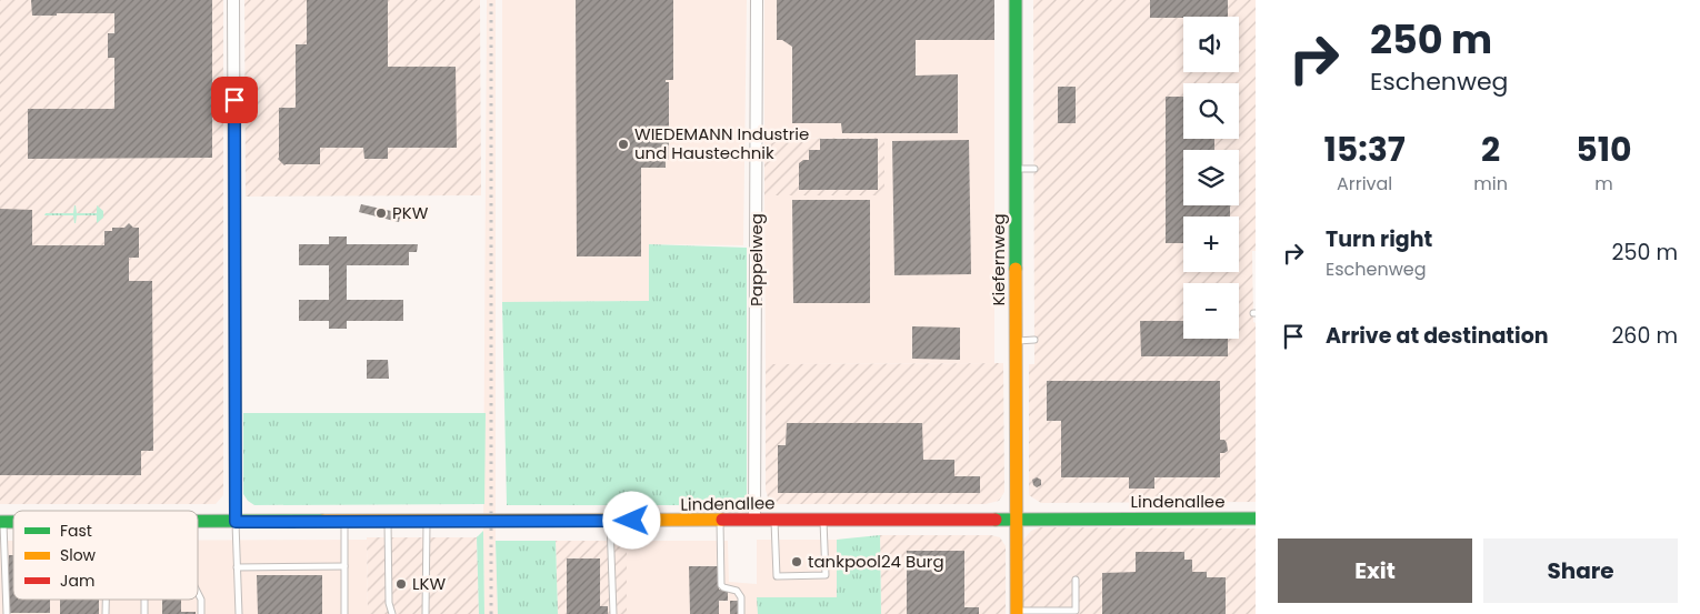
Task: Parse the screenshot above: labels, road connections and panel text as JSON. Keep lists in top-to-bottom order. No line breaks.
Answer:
{"streets":{"street":["Pappelweg","Kiefernweg","Lindenallee"]},"crossings":[["Pappelweg","Lindenallee"],["Kiefernweg","Lindenallee"]],"places":["WIEDEMANN Industrie und Haustechnik","PKW","tankpool24 Burg","LKW"],"legend":["Fast","Slow","Jam"],"page":{"turn":["250 m","Eschenweg"],"map_buttons":["+","−"],"eta":["15:37","Arrival","2","min","510","m"],"list":[{"name":"Turn right","note":"Eschenweg","value":"250 m"},{"name":"Arrive at destination","value":"260 m"}],"buttons":["Exit","Share"]}}
